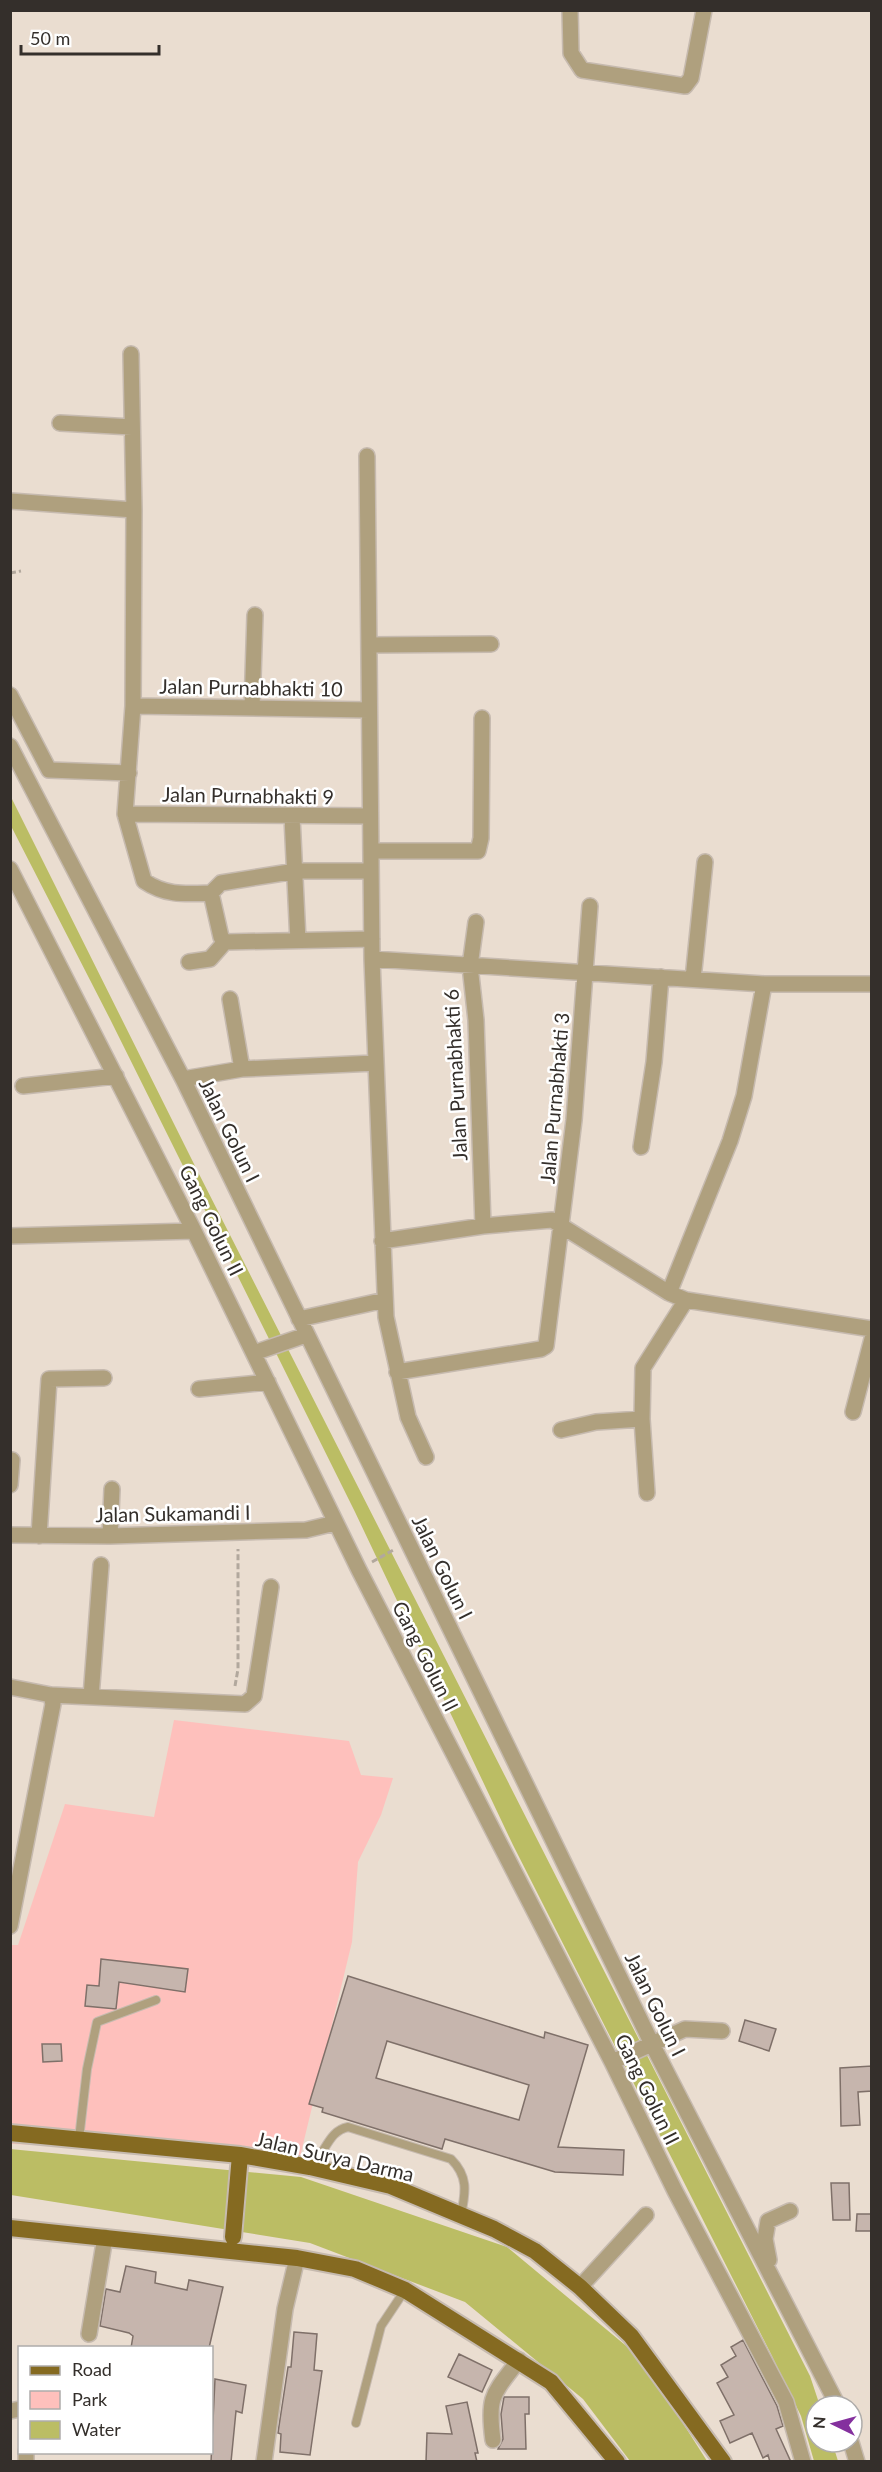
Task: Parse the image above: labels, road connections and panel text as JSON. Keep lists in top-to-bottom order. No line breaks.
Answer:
{"streets":{"main road":["Jalan Surya Darma"],"street":["Jalan Purnabhakti 10","Jalan Purnabhakti 9","Jalan Purnabhakti 6","Jalan Purnabhakti 3","Jalan Golun I","Gang Golun II","Jalan Sukamandi I"]},"crossings":[["Gang Golun II","Jalan Sukamandi I"]],"legend":["Road","Park","Water"],"scale_bar":"50 m","north":"left"}
